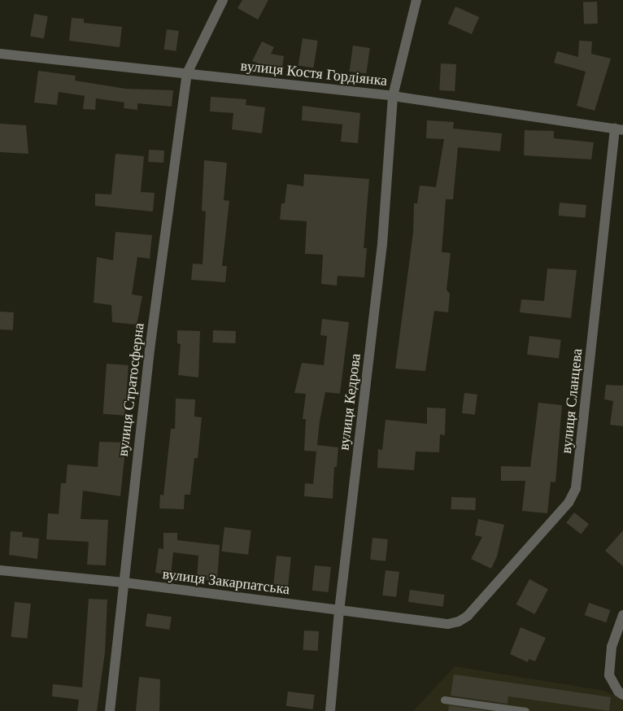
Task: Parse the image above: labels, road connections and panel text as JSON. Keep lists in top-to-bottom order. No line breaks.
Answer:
{"streets":{"street":["вулиця Костя Гордіянка","вулиця Стратосферна","вулиця Сланцева","вулиця Кедрова","вулиця Закарпатська"]},"crossings":[["вулиця Костя Гордіянка","вулиця Стратосферна"],["вулиця Костя Гордіянка","вулиця Сланцева"],["вулиця Костя Гордіянка","вулиця Кедрова"],["вулиця Стратосферна","вулиця Закарпатська"],["вулиця Сланцева","вулиця Закарпатська"],["вулиця Кедрова","вулиця Закарпатська"]]}
